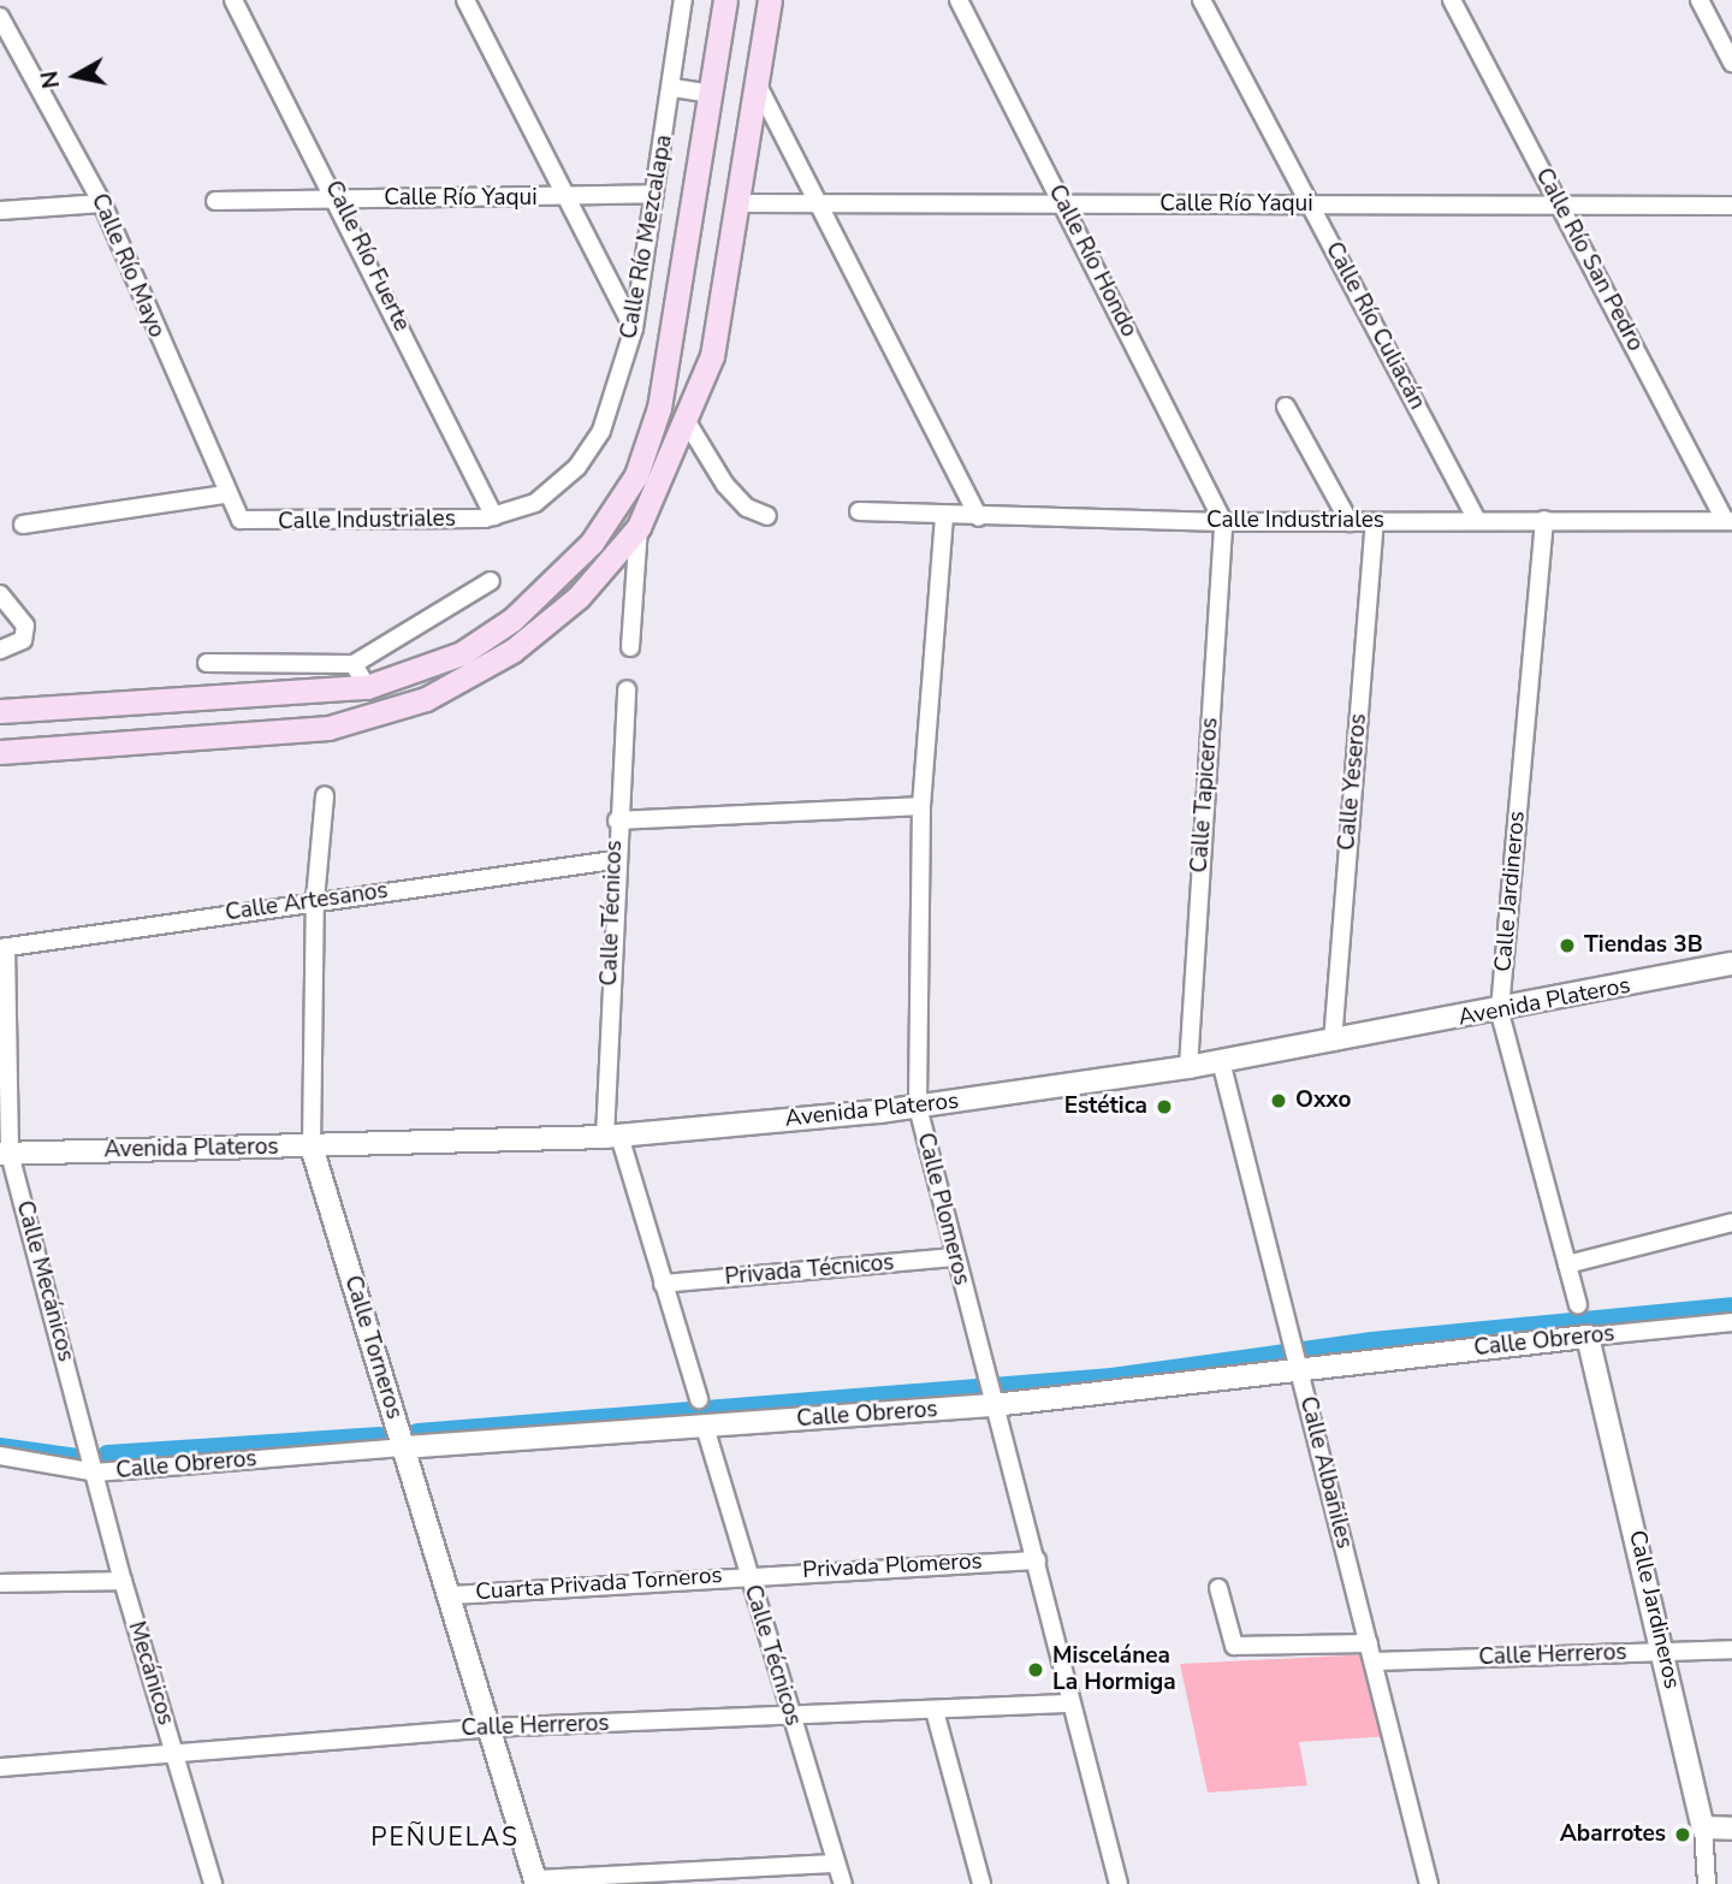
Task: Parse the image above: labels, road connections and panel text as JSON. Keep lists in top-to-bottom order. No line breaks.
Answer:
{"streets":{"street":["Calle Río Yaqui","Calle Río Mezcalapa","Calle Río Fuerte","Calle Río San Pedro","Calle Río Hondo","Calle Río Mayo","Calle Río Culiacán","Calle Industriales","Calle Yeseros","Calle Tapiceros","Calle Jardineros","Calle Artesanos","Calle Técnicos","Avenida Plateros","Calle Plomeros","Privada Técnicos","Calle Mecánicos","Calle Obreros","Calle Torneros","Calle Albañiles","Privada Plomeros","Cuarta Privada Torneros","Calle Herreros","Mecánicos"]},"crossings":[["Calle Río Yaqui","Calle Río Mezcalapa"],["Calle Río Yaqui","Calle Río Fuerte"],["Calle Río Yaqui","Calle Río San Pedro"],["Calle Río Yaqui","Calle Río Hondo"],["Calle Río Yaqui","Calle Río Culiacán"],["Calle Río Mezcalapa","Calle Río Fuerte"],["Calle Río Mezcalapa","Calle Industriales"],["Calle Río Fuerte","Calle Industriales"],["Calle Río San Pedro","Calle Industriales"],["Calle Río Hondo","Calle Industriales"],["Calle Río Hondo","Calle Tapiceros"],["Calle Río Mayo","Calle Industriales"],["Calle Río Culiacán","Calle Industriales"],["Calle Industriales","Calle Yeseros"],["Calle Industriales","Calle Tapiceros"],["Calle Industriales","Calle Jardineros"],["Calle Industriales","Calle Plomeros"],["Calle Yeseros","Avenida Plateros"],["Calle Tapiceros","Avenida Plateros"],["Calle Jardineros","Avenida Plateros"],["Calle Jardineros","Calle Obreros"],["Calle Jardineros","Calle Herreros"],["Calle Artesanos","Calle Técnicos"],["Calle Artesanos","Calle Mecánicos"],["Calle Artesanos","Calle Torneros"],["Calle Técnicos","Avenida Plateros"],["Calle Técnicos","Privada Técnicos"],["Calle Técnicos","Calle Obreros"],["Calle Técnicos","Privada Plomeros"],["Calle Técnicos","Cuarta Privada Torneros"],["Calle Técnicos","Calle Herreros"],["Avenida Plateros","Calle Plomeros"],["Avenida Plateros","Calle Mecánicos"],["Avenida Plateros","Calle Torneros"],["Avenida Plateros","Calle Albañiles"],["Calle Plomeros","Privada Técnicos"],["Calle Plomeros","Calle Obreros"],["Calle Plomeros","Privada Plomeros"],["Calle Plomeros","Calle Herreros"],["Calle Mecánicos","Calle Obreros"],["Calle Mecánicos","Mecánicos"],["Calle Obreros","Calle Torneros"],["Calle Obreros","Calle Albañiles"],["Calle Obreros","Mecánicos"],["Calle Torneros","Cuarta Privada Torneros"],["Calle Torneros","Calle Herreros"],["Calle Albañiles","Calle Herreros"],["Privada Plomeros","Cuarta Privada Torneros"],["Calle Herreros","Mecánicos"]],"districts":["PEÑUELAS"],"places":["Tiendas 3B","Oxxo","Estética","Miscelánea La Hormiga","Abarrotes"],"north":"left"}
